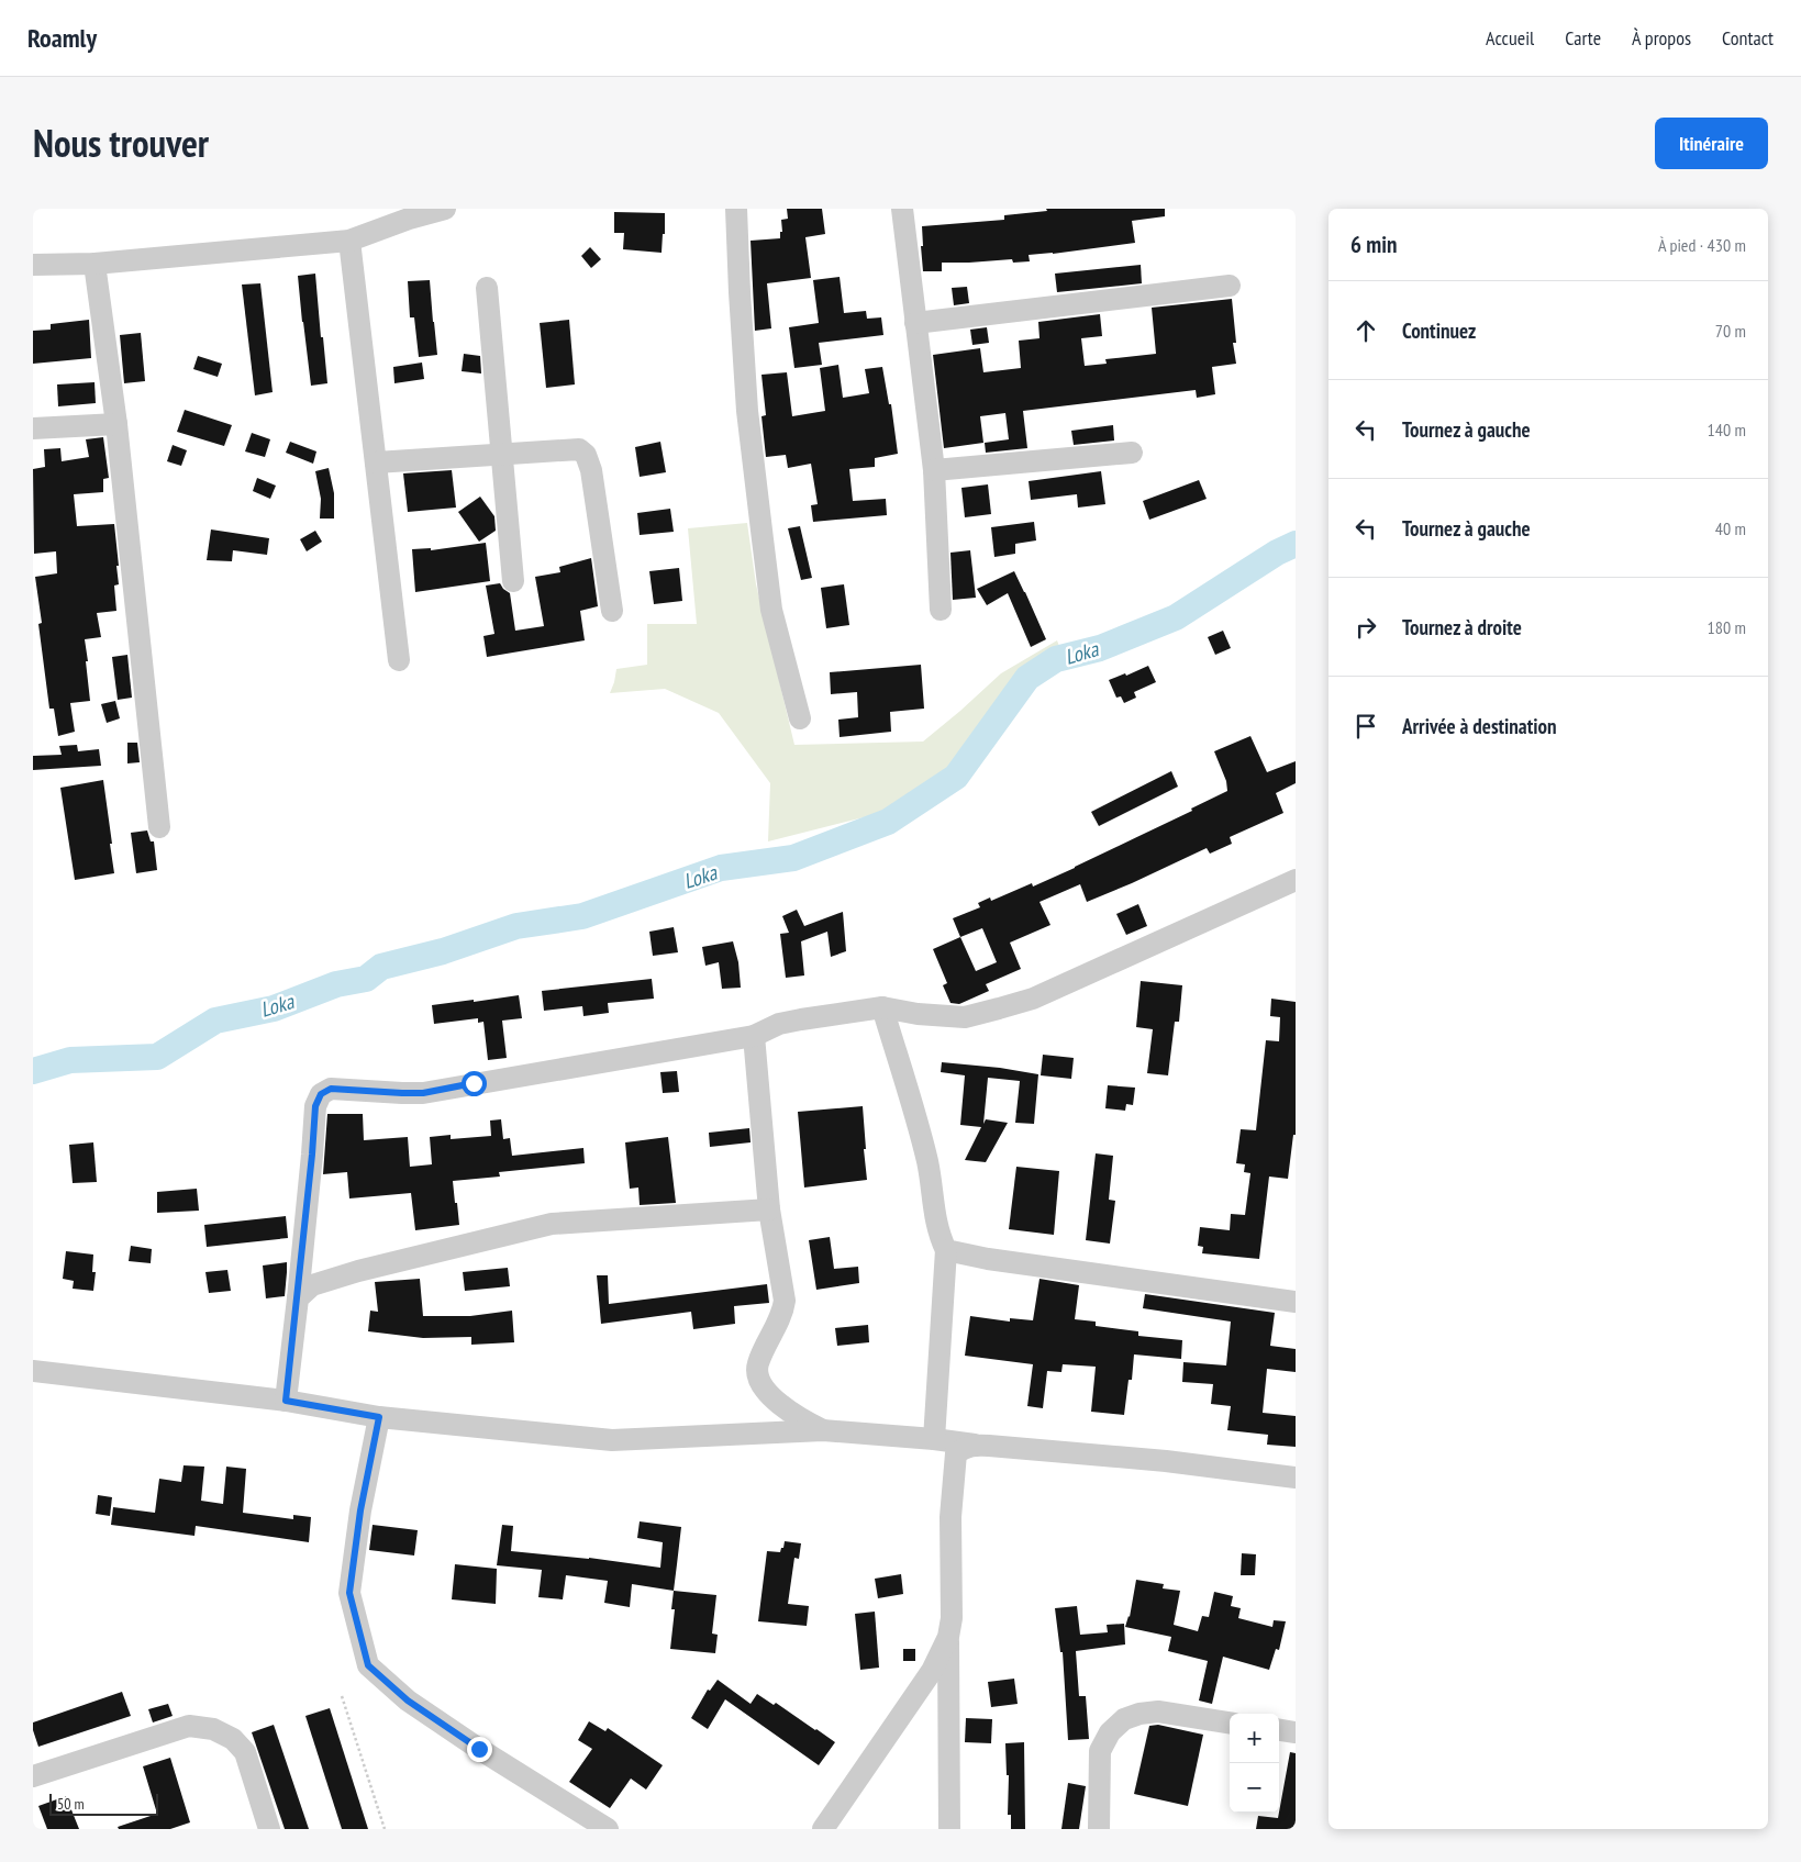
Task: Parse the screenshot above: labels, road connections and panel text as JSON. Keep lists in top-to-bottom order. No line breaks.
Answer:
{"water":["Loka"],"scale_bar":"50 m","page":{"header":"Roamly","nav":["Accueil","Carte","À propos","Contact"],"title":"Nous trouver","buttons":"Itinéraire","heading":["6 min","À pied · 430 m"],"list":[["Continuez","70 m"],["Tournez à gauche","140 m"],["Tournez à gauche","40 m"],["Tournez à droite","180 m"],"Arrivée à destination"],"map_buttons":["+","−"],"scale":"50 m"}}
